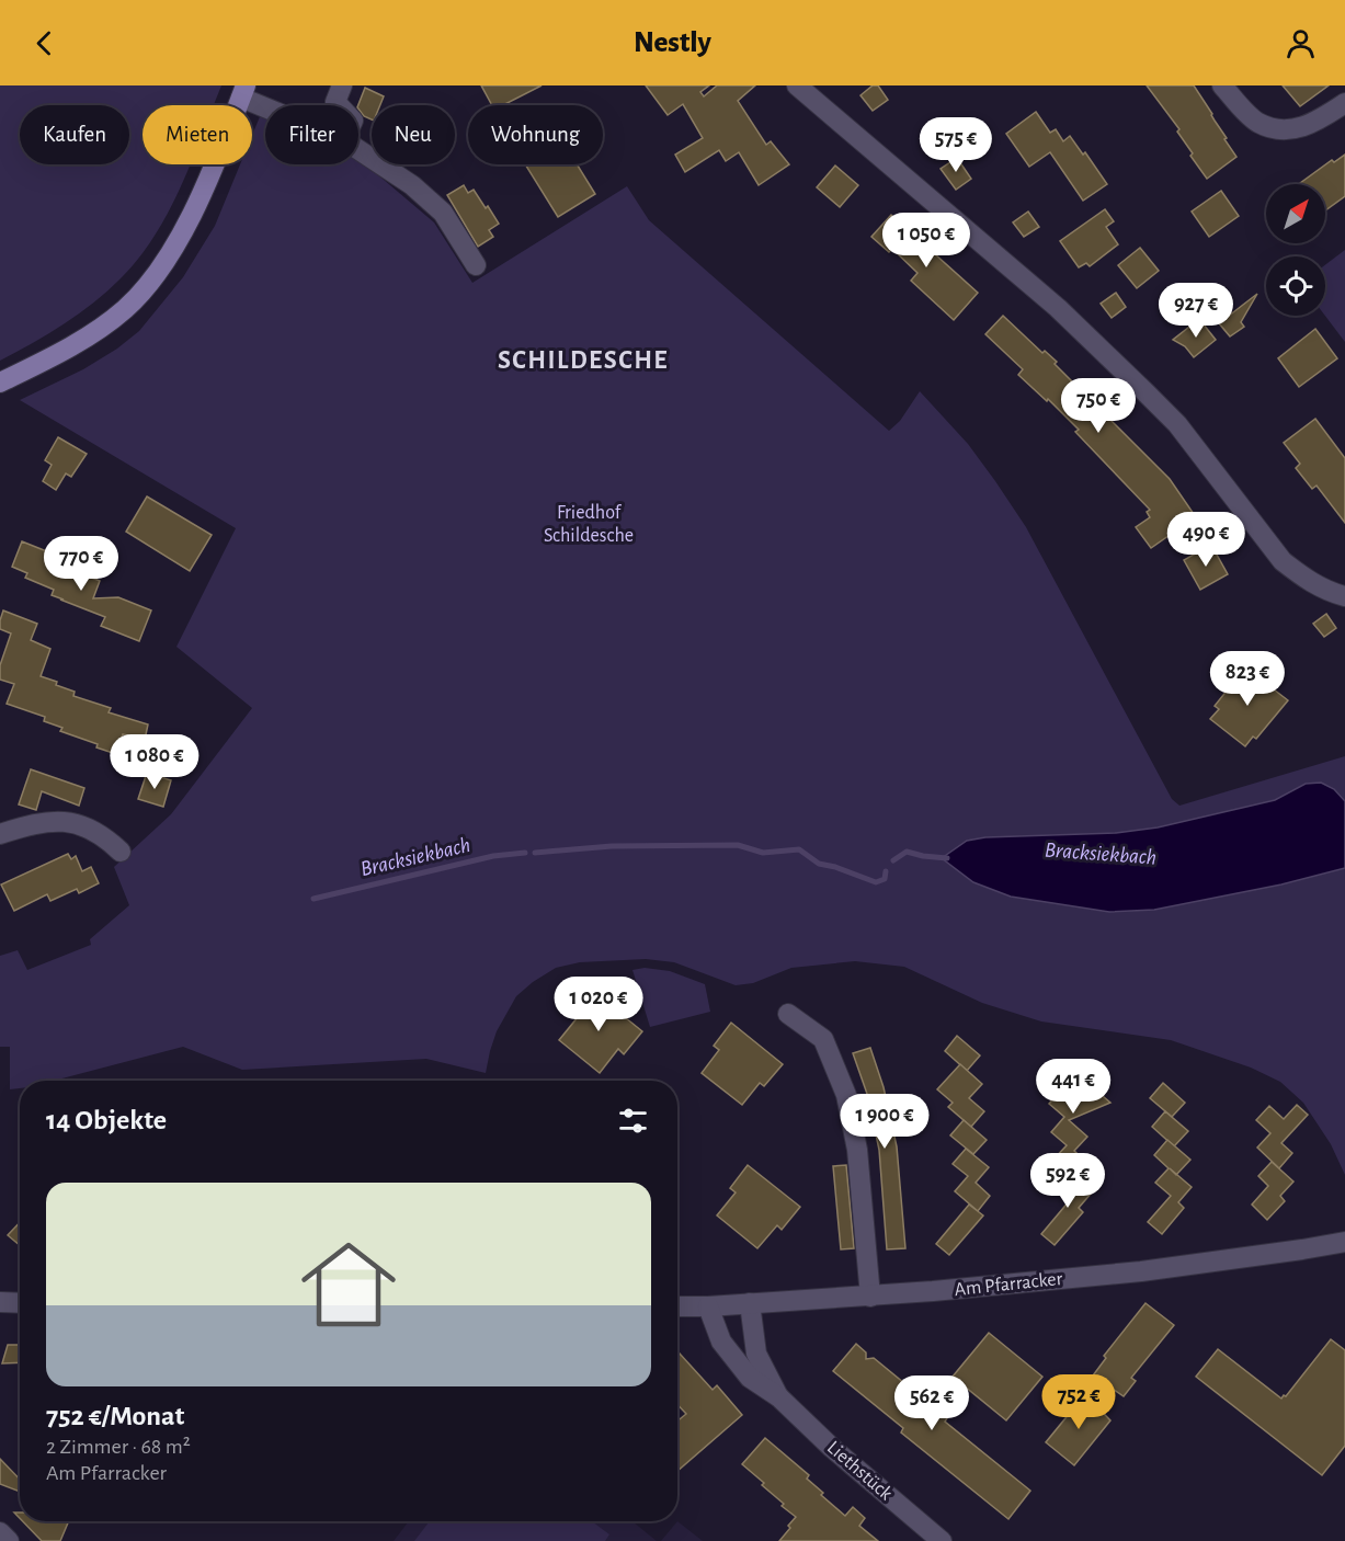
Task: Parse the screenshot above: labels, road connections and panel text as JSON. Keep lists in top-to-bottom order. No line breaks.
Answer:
{"streets":{"street":["Am Pfarracker","Liethstück"]},"crossings":[["Am Pfarracker","Liethstück"]],"districts":["SCHILDESCHE"],"water":["Bracksiekbach"],"parks":["Friedhof Schildesche"],"north":"top right","page":{"header":"Nestly","chip":["Kaufen","Mieten","Filter","Neu","Wohnung"],"price":["575 €","1 050 €","927 €","750 €","490 €","770 €","823 €","1 080 €","1 020 €","441 €","1 900 €","592 €","752 €","562 €"],"heading":"14 Objekte","list":[{"name":"752 €/Monat","note":"2 Zimmer · 68 m² · Am Pfarracker"}]}}
